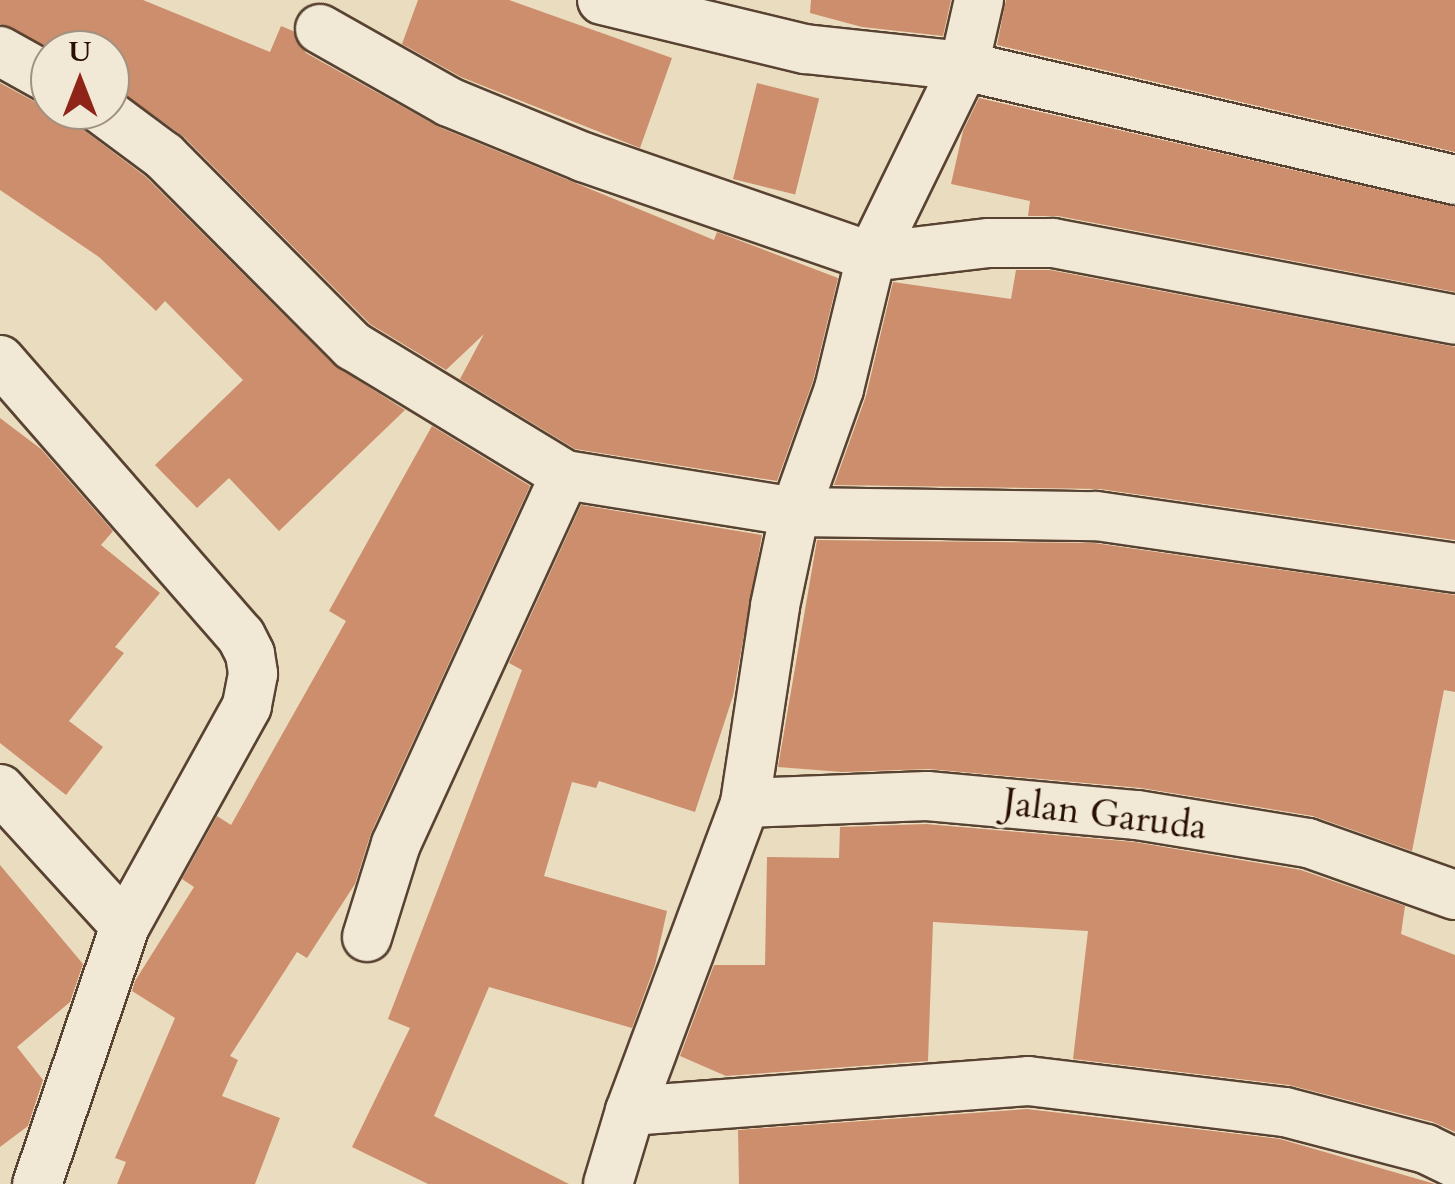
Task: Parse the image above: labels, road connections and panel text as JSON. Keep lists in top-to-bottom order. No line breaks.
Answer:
{"streets":{"street":["Jalan Garuda"]},"north":"top"}
